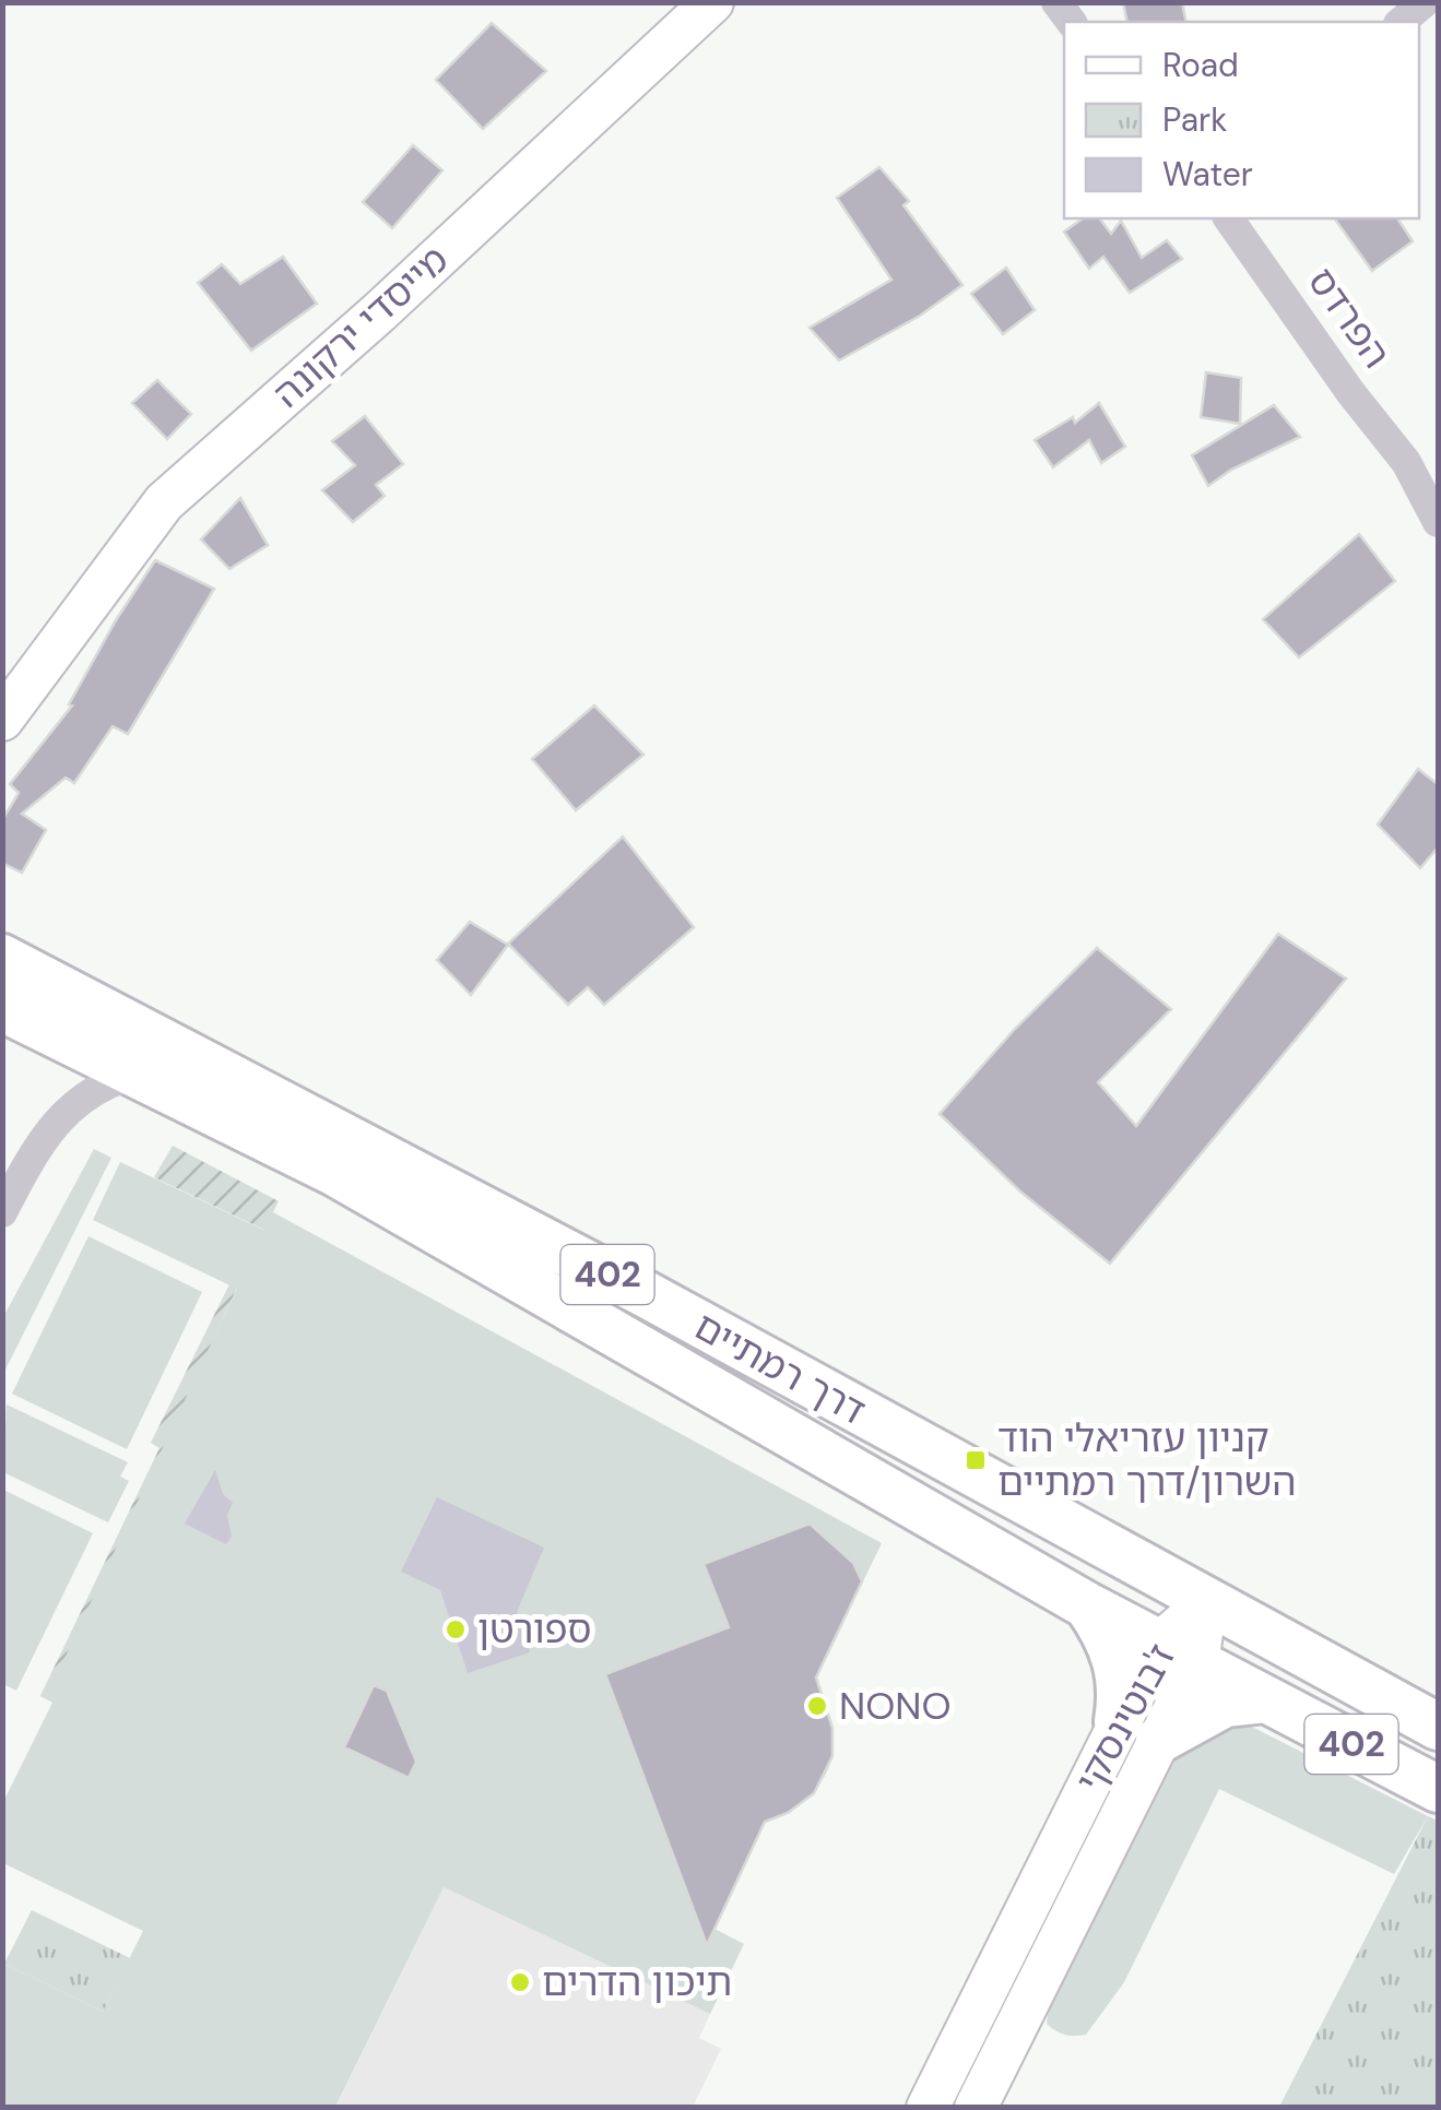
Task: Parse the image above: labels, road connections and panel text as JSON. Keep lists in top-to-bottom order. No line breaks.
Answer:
{"streets":{"main road":["402","דרך רמתיים"],"street":["הפרדס","מייסדי ירקונה","ז'בוטינסקי"]},"crossings":[["דרך רמתיים","ז'בוטינסקי"]],"places":{"transit":["קניון עזריאלי הוד השרון/דרך רמתיים"],"other":["ספורטן","NONO","תיכון הדרים"]},"legend":["Road","Park","Water"]}
